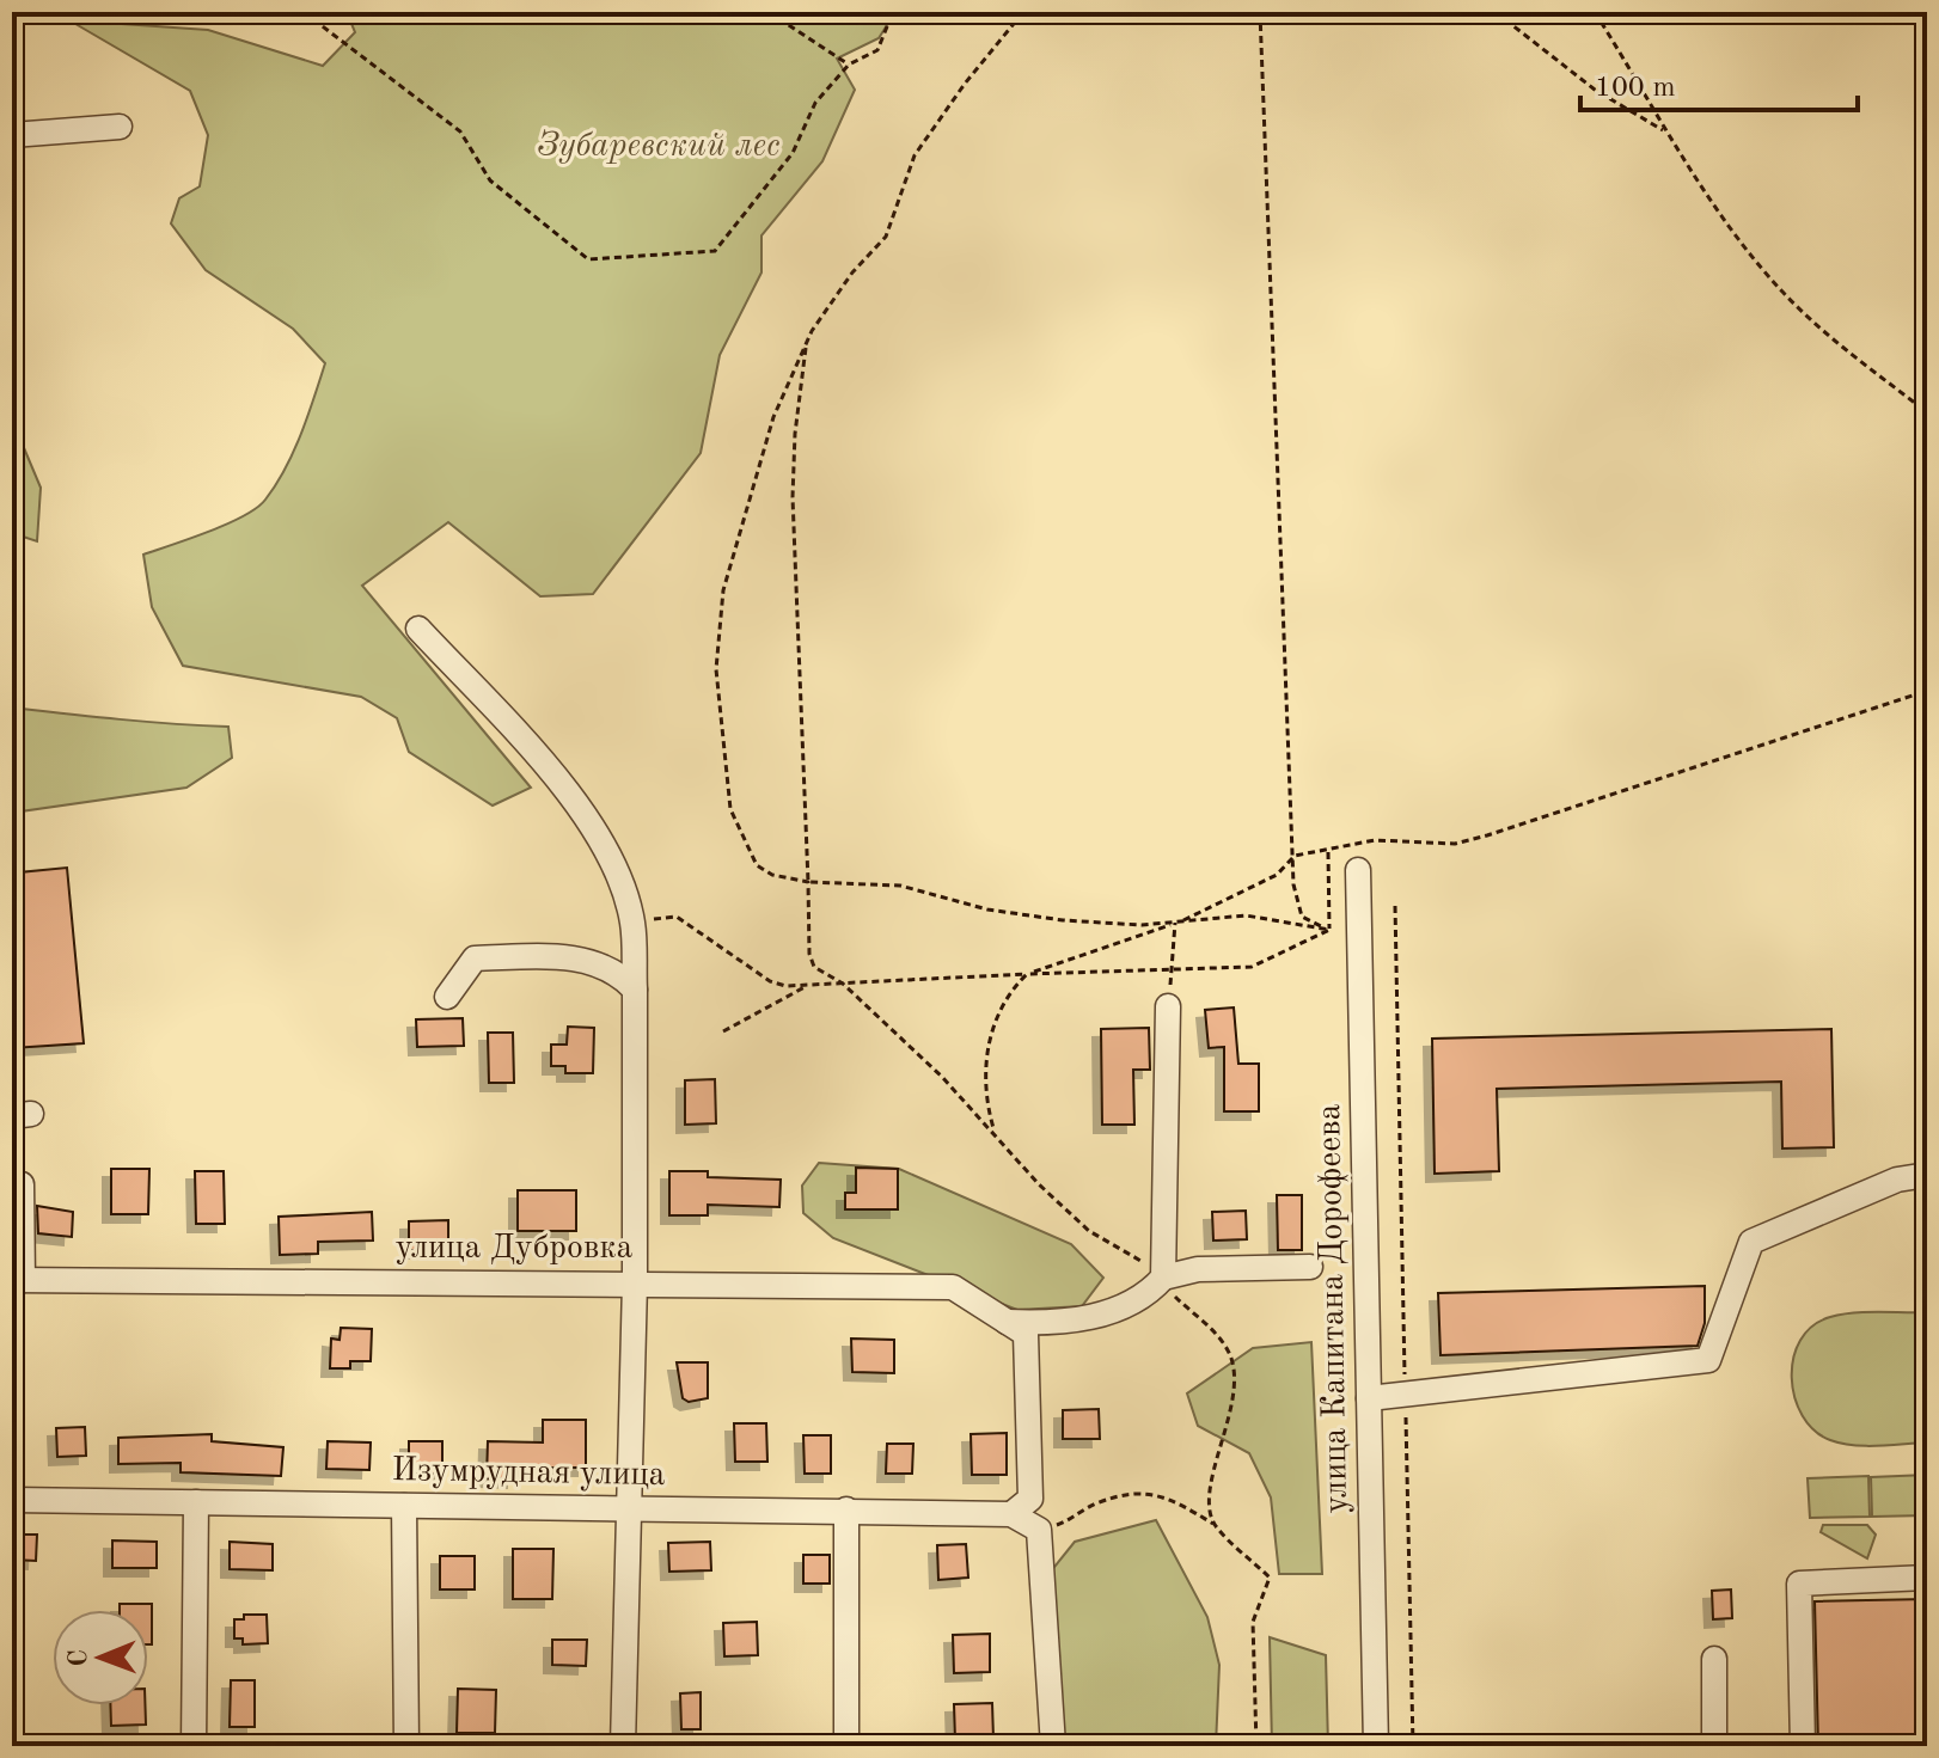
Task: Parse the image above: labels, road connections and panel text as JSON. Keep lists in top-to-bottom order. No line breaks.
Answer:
{"streets":{"street":["улица Дубровка","улица Капитана Дорофеева","Изумрудная улица"]},"crossings":[["улица Дубровка","Изумрудная улица"]],"parks":["Зубаревский лес"],"scale_bar":"100 m","north":"left"}
